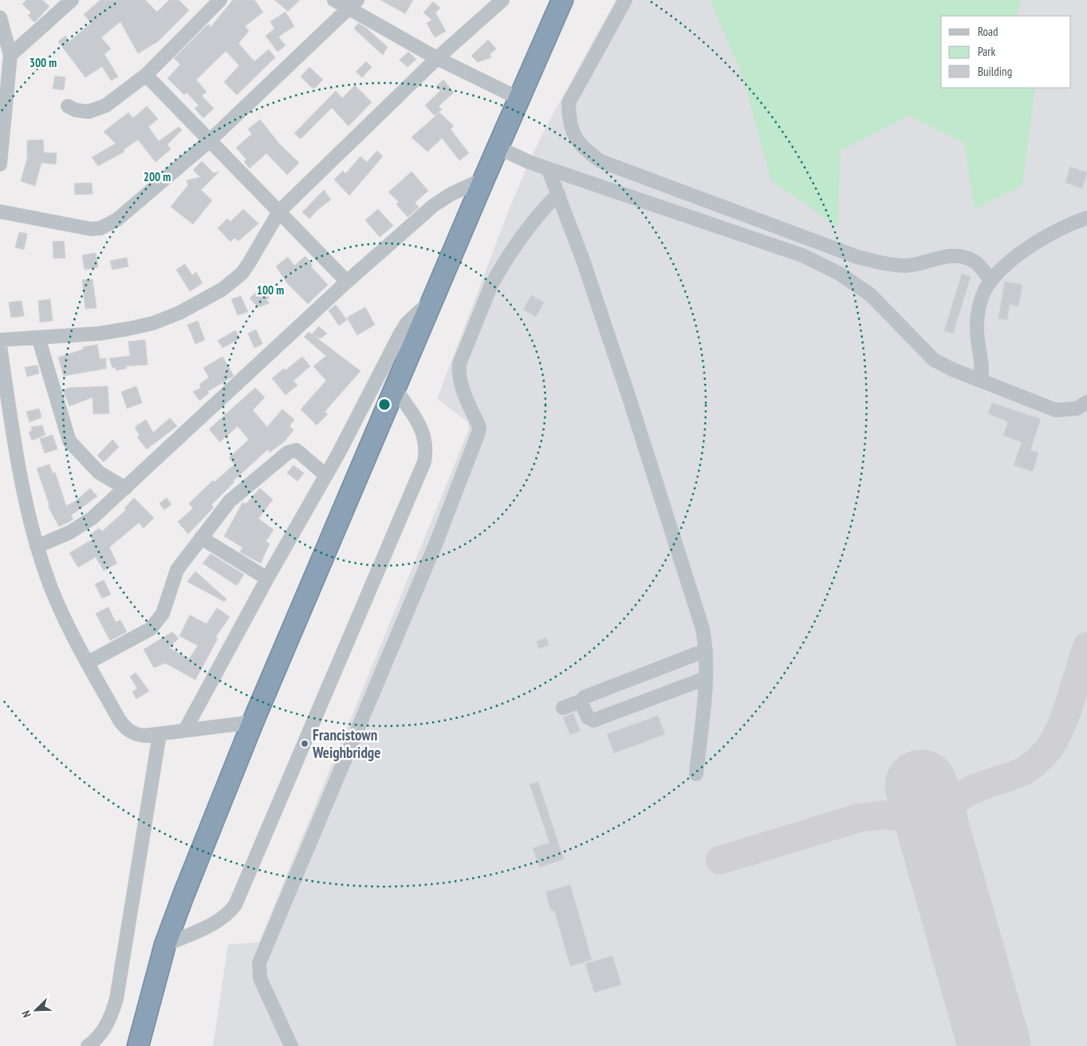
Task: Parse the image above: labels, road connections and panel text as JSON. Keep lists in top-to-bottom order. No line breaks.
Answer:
{"places":["Francistown Weighbridge"],"legend":["Road","Park","Building"],"north":"bottom left","rings":["300 m","200 m","100 m"]}
